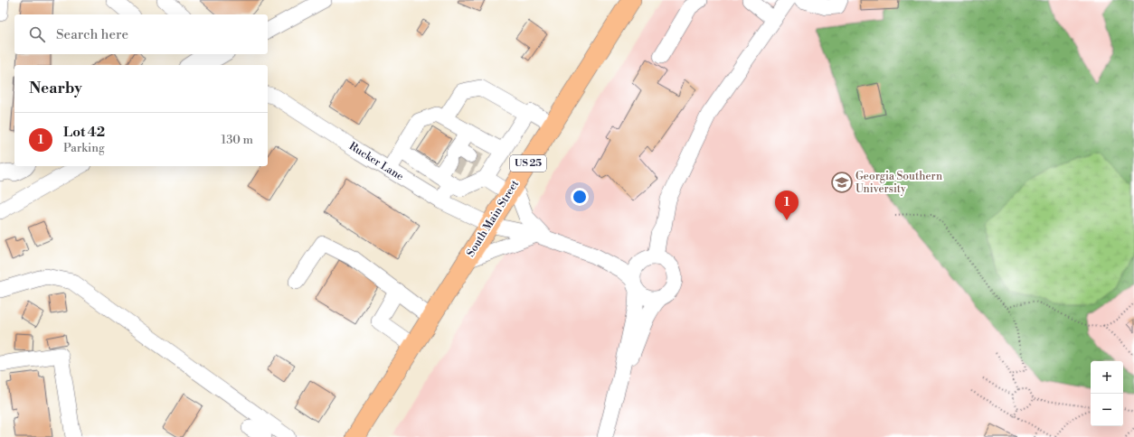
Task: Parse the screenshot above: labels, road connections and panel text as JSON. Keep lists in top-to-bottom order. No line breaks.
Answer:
{"streets":{"main road":["US 25","South Main Street"],"street":["Rucker Lane"]},"crossings":[["Rucker Lane","South Main Street"]],"places":{"school or university":["Georgia Southern University"]},"page":{"search":"Search here","heading":"Nearby","list":[{"mark":"1","name":"Lot 42","note":"Parking","value":"130 m"}],"pins":"1","map_buttons":["+","−"]}}
